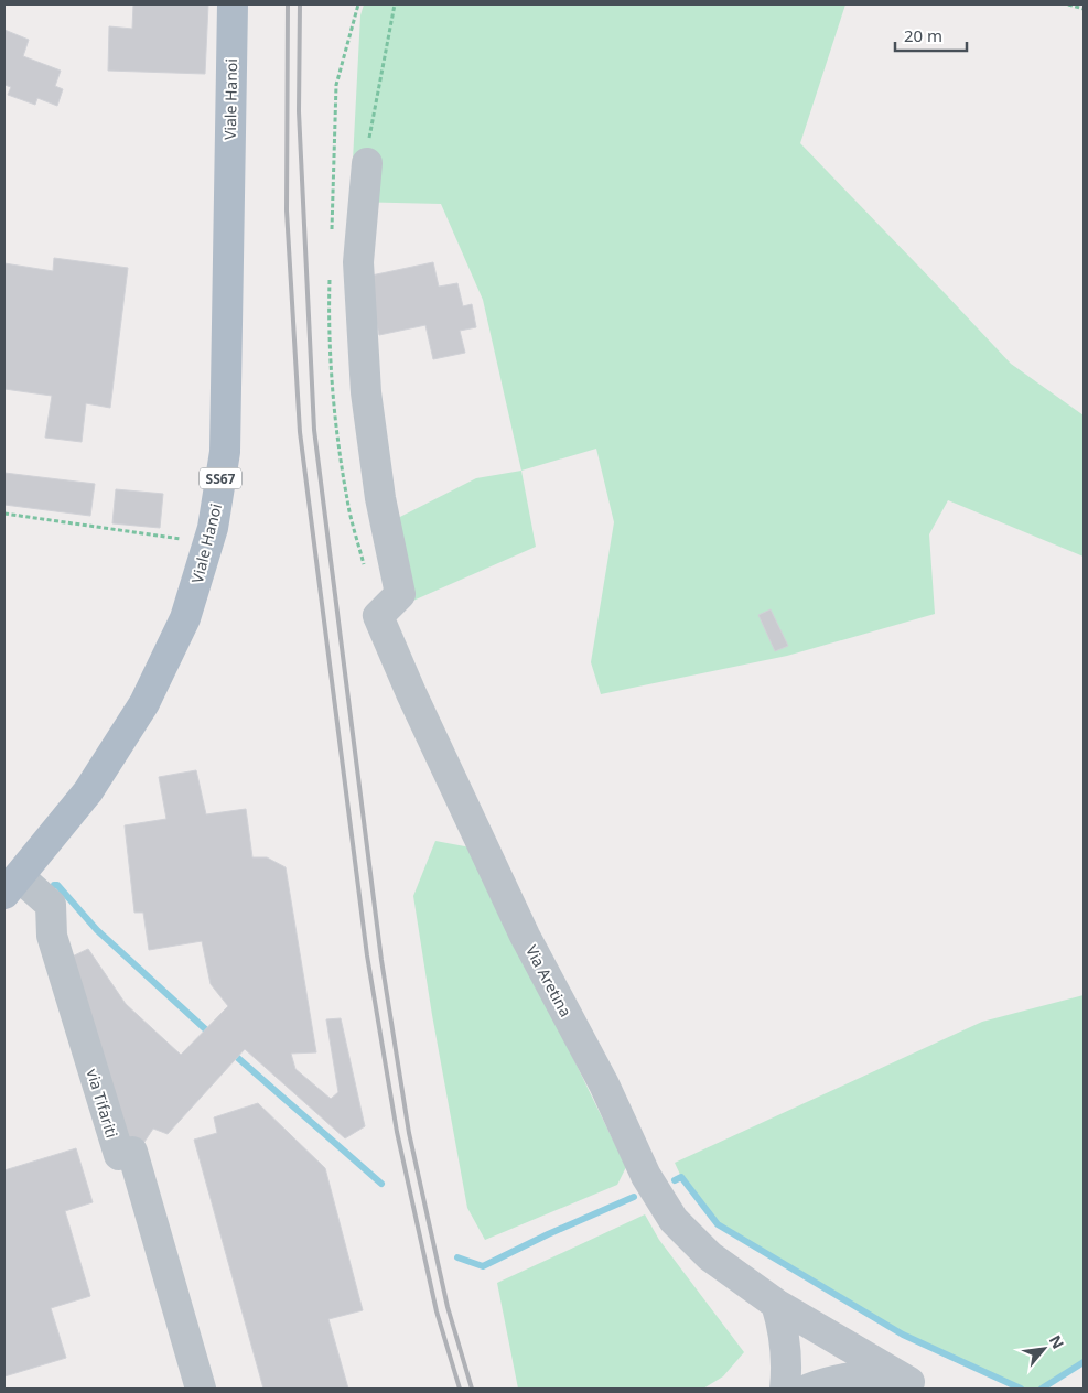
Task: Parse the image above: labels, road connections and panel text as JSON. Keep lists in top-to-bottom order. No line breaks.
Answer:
{"streets":{"main road":["Viale Hanoi","SS67"],"street":["Via Aretina","via Tifariti"]},"crossings":[["Viale Hanoi","via Tifariti"]],"scale_bar":"20 m","north":"top right"}
